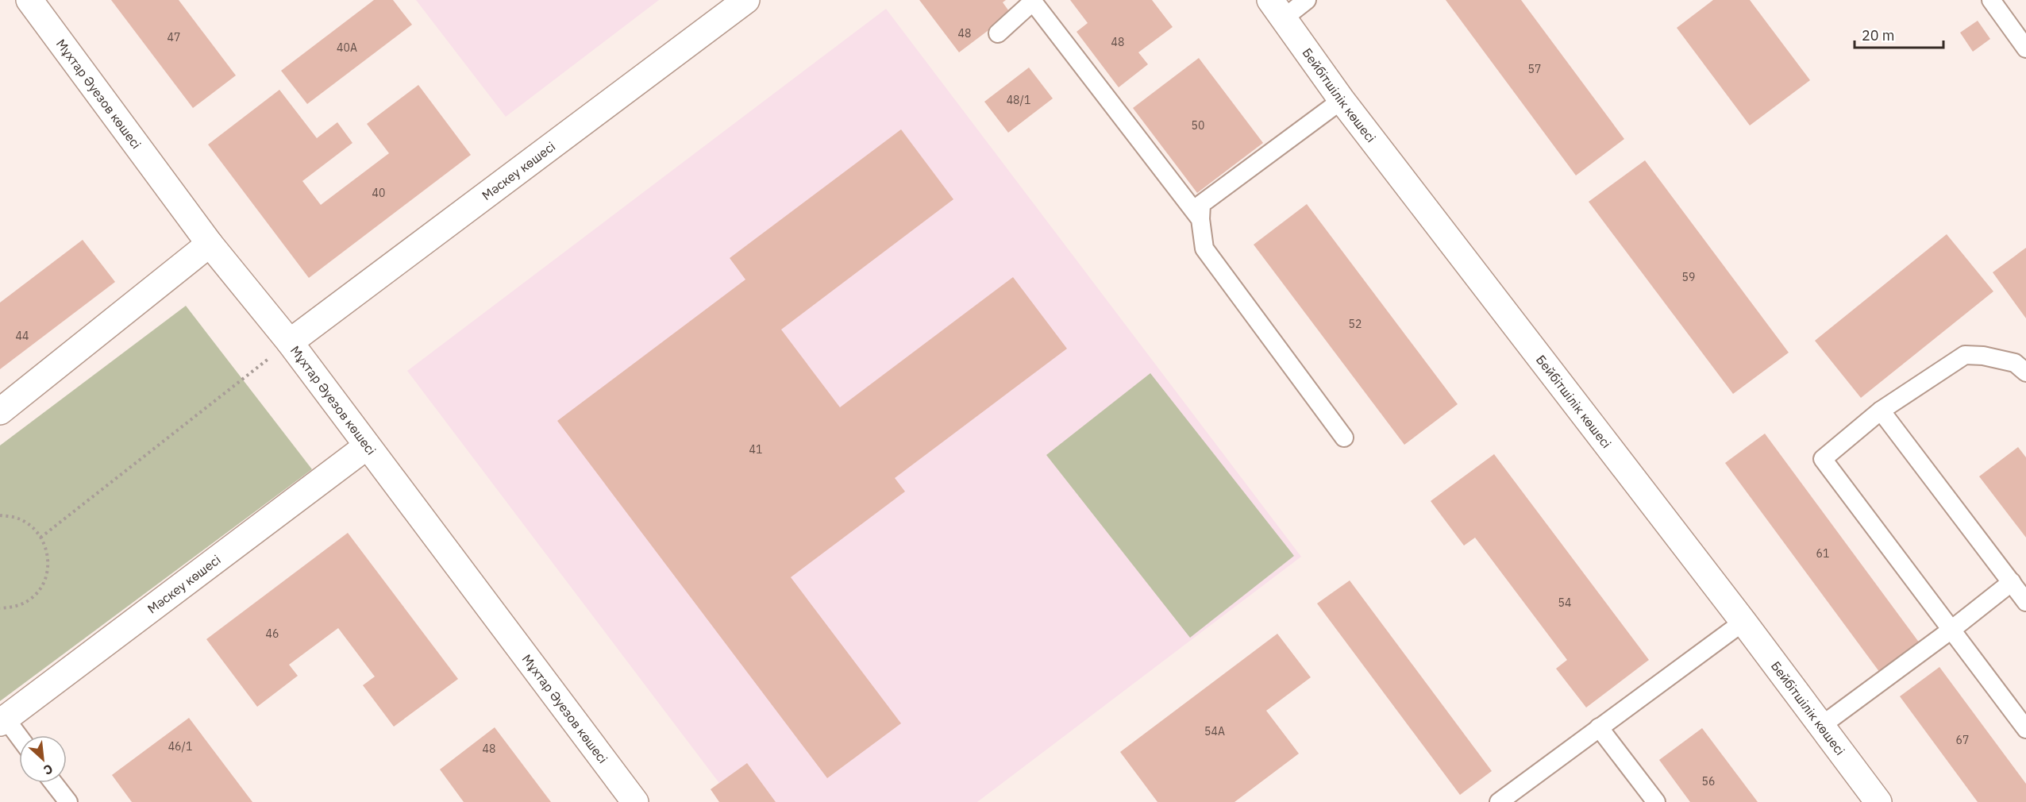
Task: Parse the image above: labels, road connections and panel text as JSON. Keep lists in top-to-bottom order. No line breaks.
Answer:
{"streets":{"street":["Мұхтар Әуезов көшесі","Бейбітшілік көшесі","Мәскеу көшесі"]},"crossings":[["Мұхтар Әуезов көшесі","Мәскеу көшесі"]],"house_numbers":["48","47","48","40А","57","48/1","50","40","59","52","44","41","61","54","46","54А","67","46/1","48","56"],"scale_bar":"20 m","north":"bottom right"}
